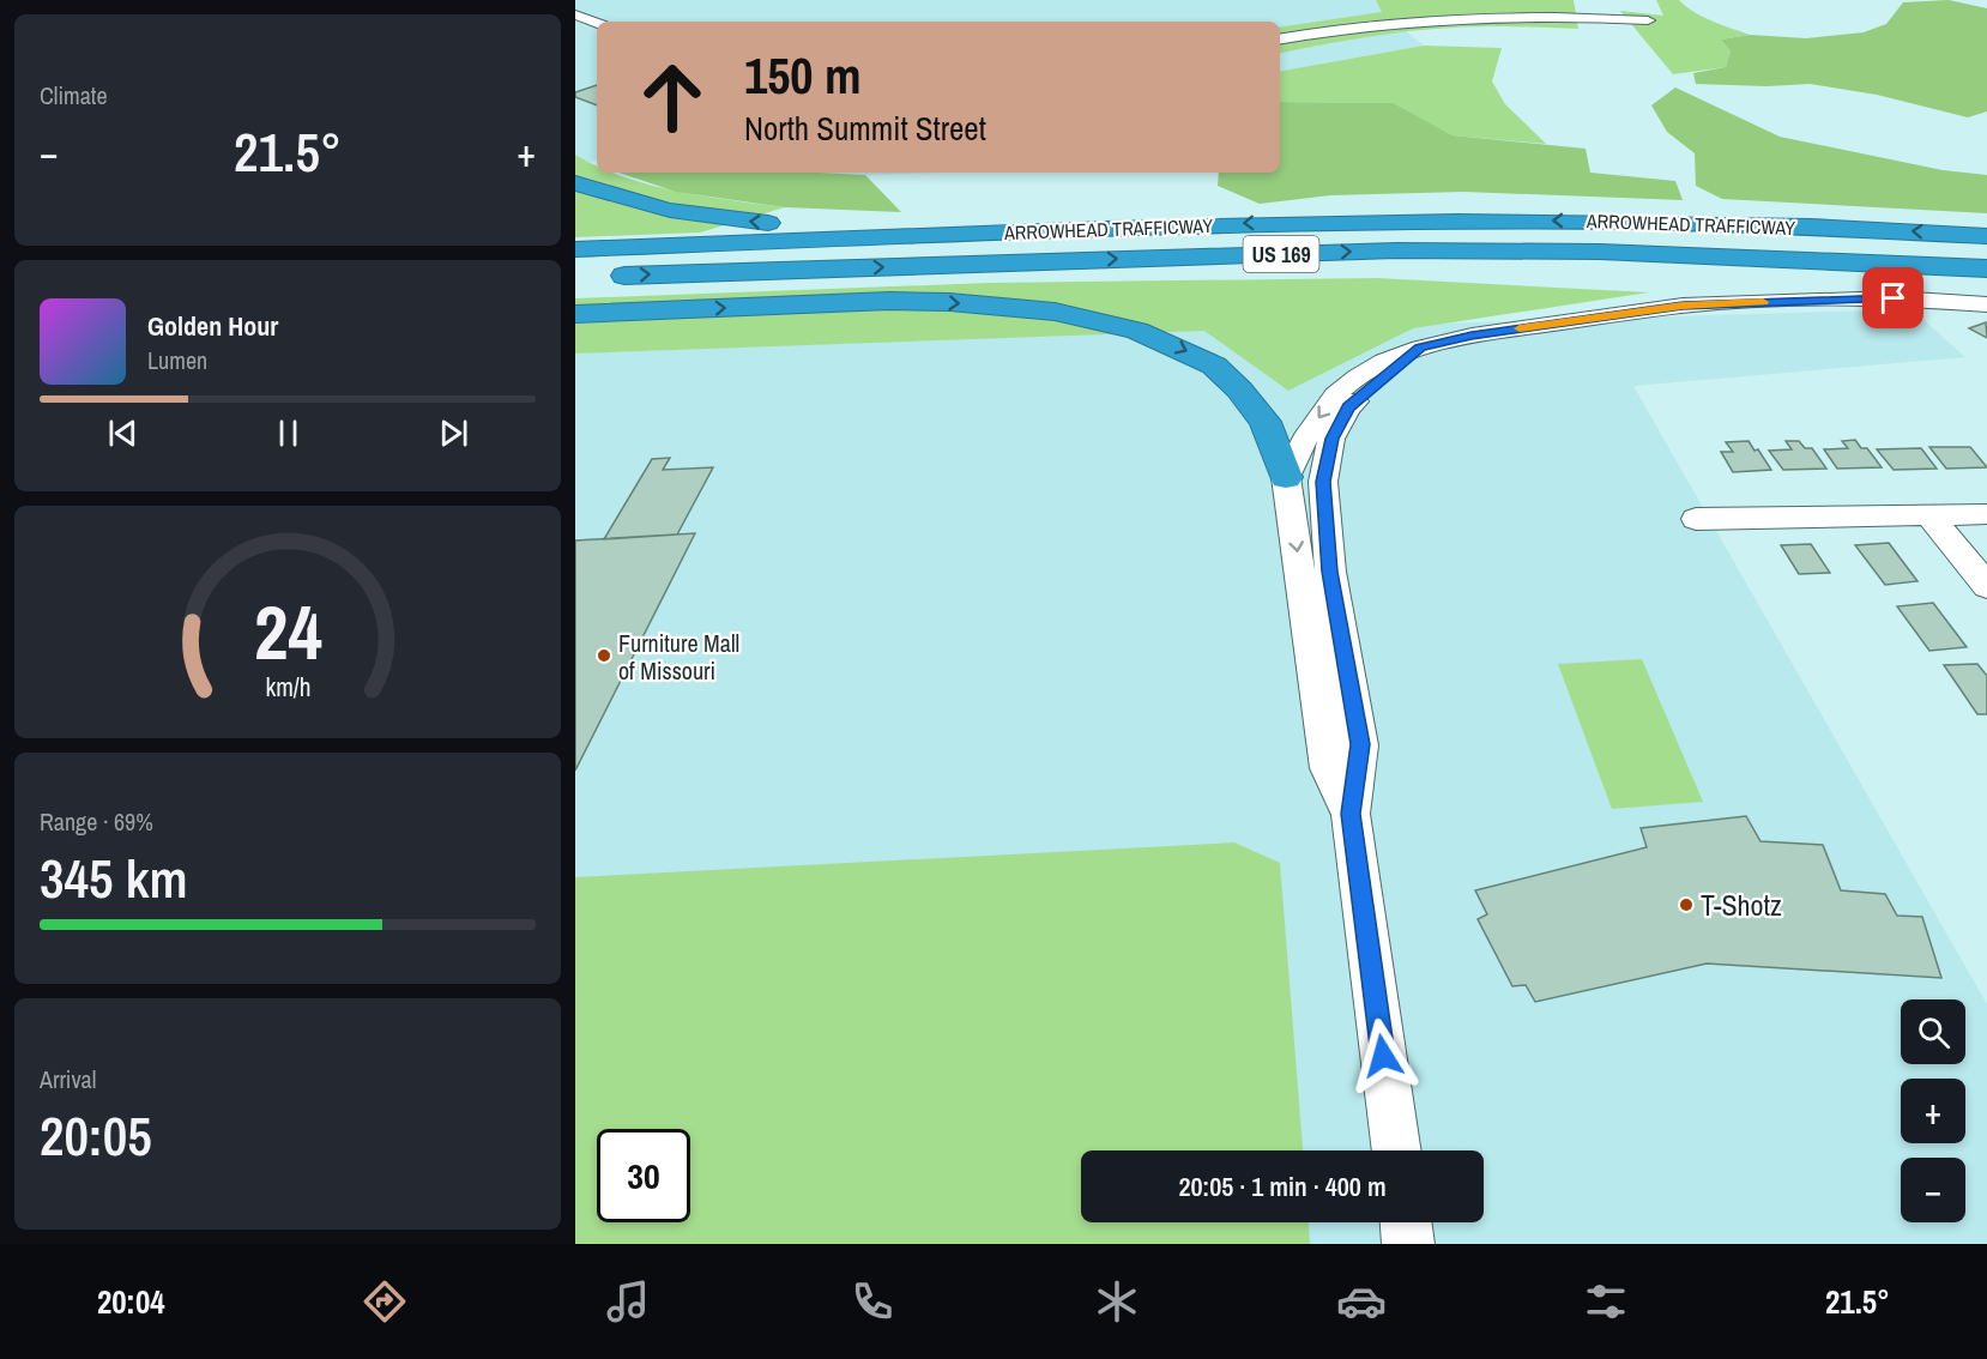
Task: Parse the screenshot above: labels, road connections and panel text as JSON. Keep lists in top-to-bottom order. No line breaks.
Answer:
{"streets":{"highway":["ARROWHEAD TRAFFICWAY","US 169"]},"places":["Furniture Mall of Missouri","T-Shotz"],"page":{"tile":["Climate",["Range · 69%","345 km"],["Arrival","20:05"]],"turn":["150 m","North Summit Street"],"heat":["−","21.5°","+"],"song":["Golden Hour","Lumen"],"map_buttons":["+","−"],"limit":"30","trip":"20:05 · 1 min · 400 m","tabs":["20:04","21.5°"],"gauge":["24","km/h"]}}
